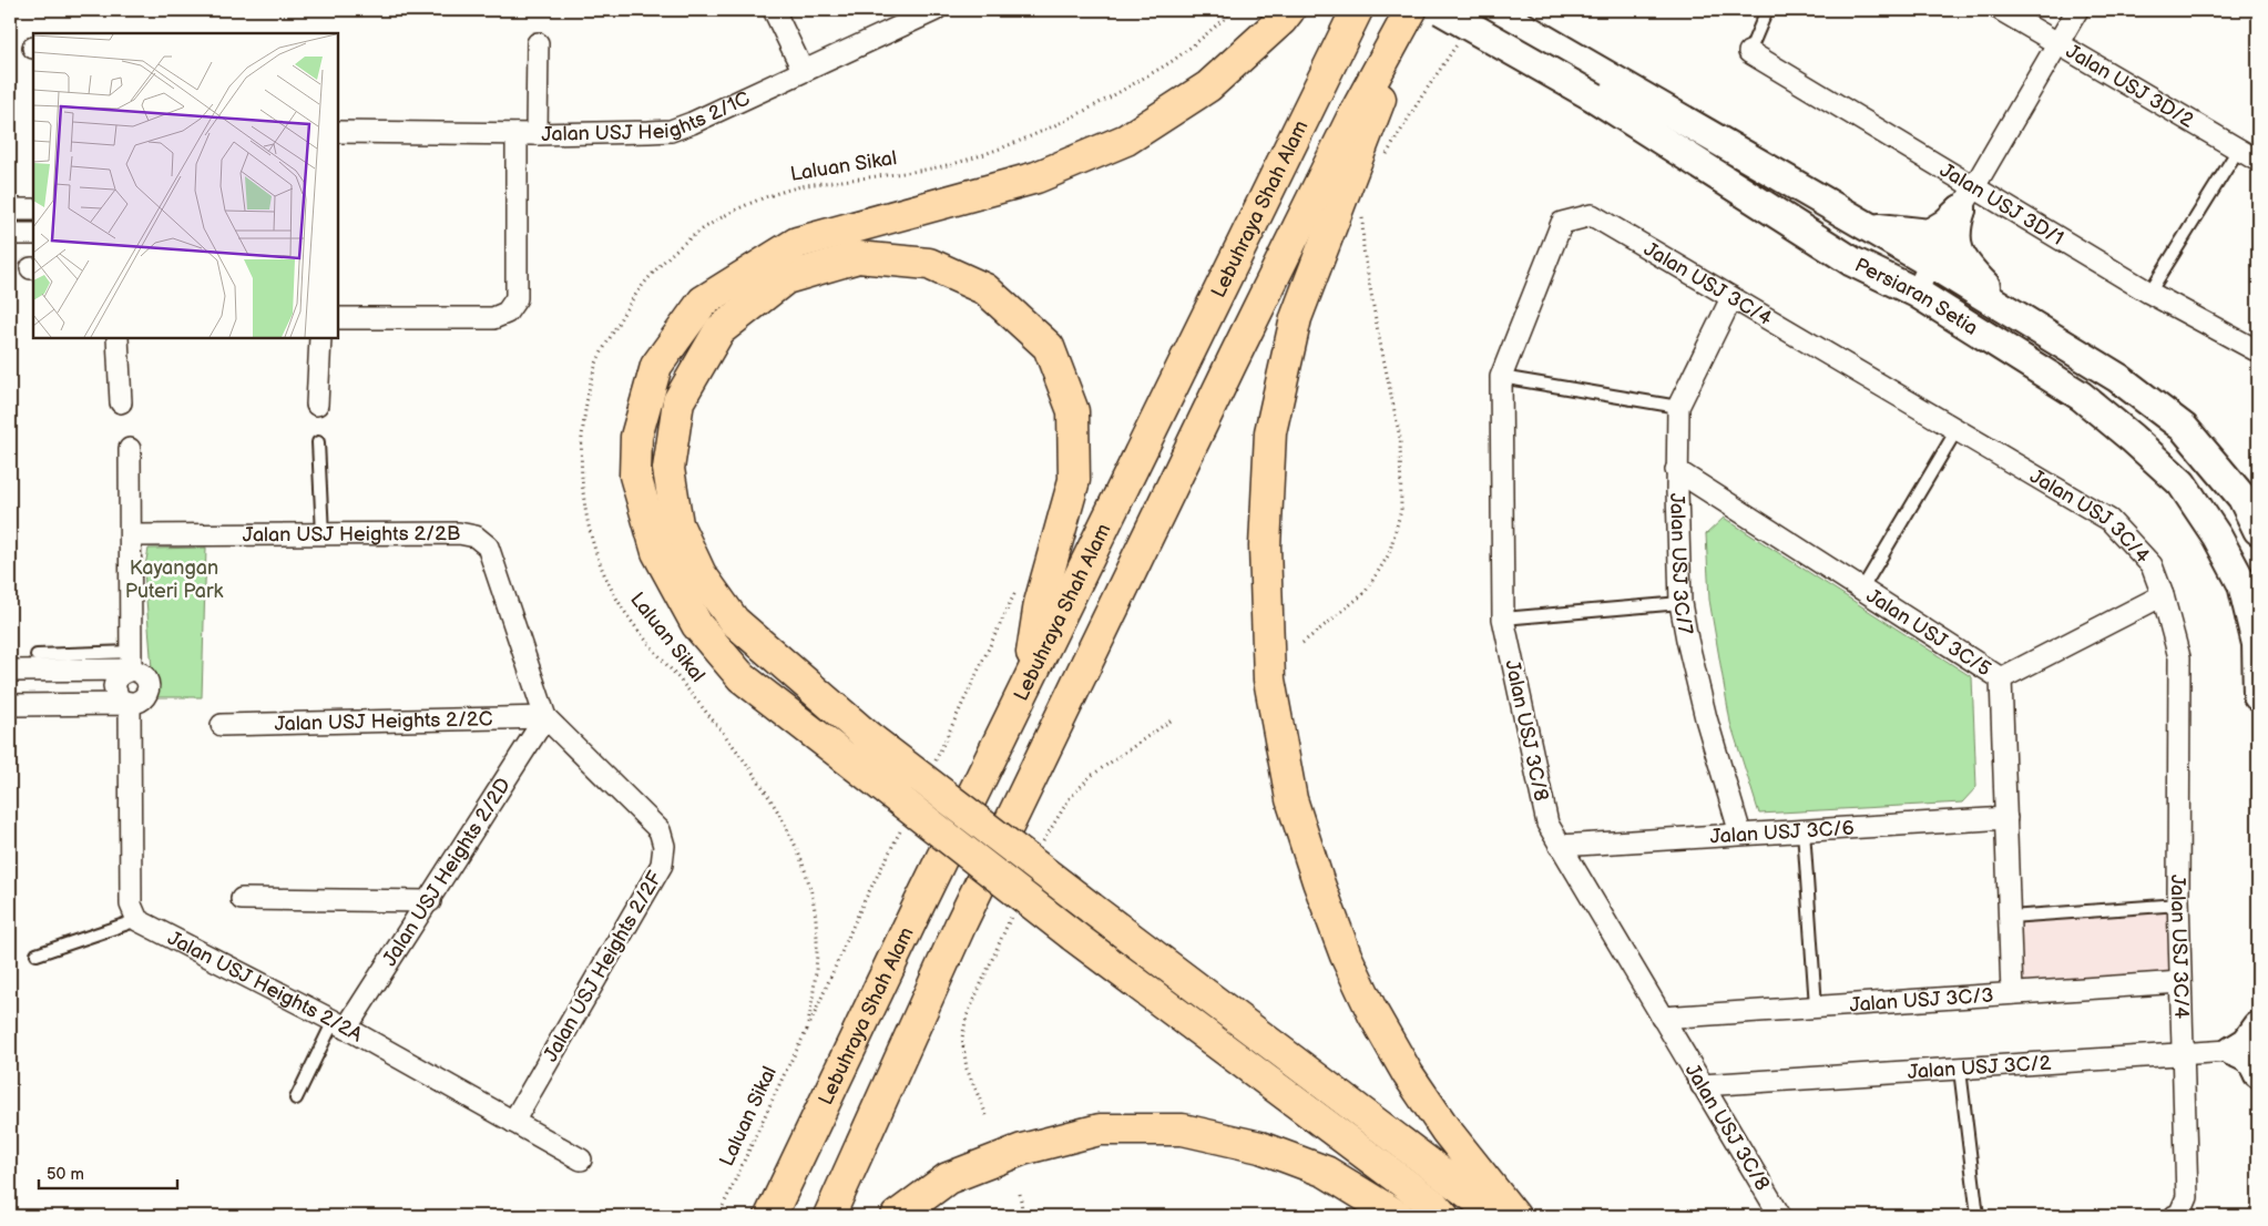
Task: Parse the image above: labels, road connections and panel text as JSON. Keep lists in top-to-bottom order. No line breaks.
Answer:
{"streets":{"highway":["Lebuhraya Shah Alam"],"main road":["Persiaran Setia"],"street":["Jalan USJ 3D/2","Jalan USJ Heights 2/1C","Jalan USJ 3D/1","Jalan USJ 3C/4","Jalan USJ Heights 2/2B","Jalan USJ 3C/7","Jalan USJ 3C/5","Jalan USJ Heights 2/2C","Jalan USJ 3C/8","Jalan USJ 3C/6","Jalan USJ Heights 2/2D","Jalan USJ Heights 2/2F","Jalan USJ Heights 2/2A","Jalan USJ 3C/3","Jalan USJ 3C/2"],"path":["Laluan Sikal"]},"crossings":[["Jalan USJ 3C/4","Jalan USJ 3C/7"],["Jalan USJ 3C/4","Jalan USJ 3C/8"],["Jalan USJ 3C/4","Jalan USJ 3C/3"],["Jalan USJ 3C/4","Jalan USJ 3C/2"],["Jalan USJ Heights 2/2B","Jalan USJ Heights 2/2C"],["Jalan USJ Heights 2/2B","Jalan USJ Heights 2/2D"],["Jalan USJ Heights 2/2B","Jalan USJ Heights 2/2F"],["Jalan USJ 3C/7","Jalan USJ 3C/5"],["Jalan USJ 3C/7","Jalan USJ 3C/6"],["Jalan USJ 3C/5","Jalan USJ 3C/6"],["Jalan USJ 3C/5","Jalan USJ 3C/3"],["Jalan USJ Heights 2/2C","Jalan USJ Heights 2/2D"],["Jalan USJ Heights 2/2C","Jalan USJ Heights 2/2F"],["Jalan USJ 3C/8","Jalan USJ 3C/6"],["Jalan USJ 3C/8","Jalan USJ 3C/3"],["Jalan USJ 3C/8","Jalan USJ 3C/2"],["Jalan USJ Heights 2/2D","Jalan USJ Heights 2/2F"],["Jalan USJ Heights 2/2D","Jalan USJ Heights 2/2A"],["Jalan USJ Heights 2/2F","Jalan USJ Heights 2/2A"]],"parks":["Kayangan Puteri Park"],"scale_bar":"50 m"}
